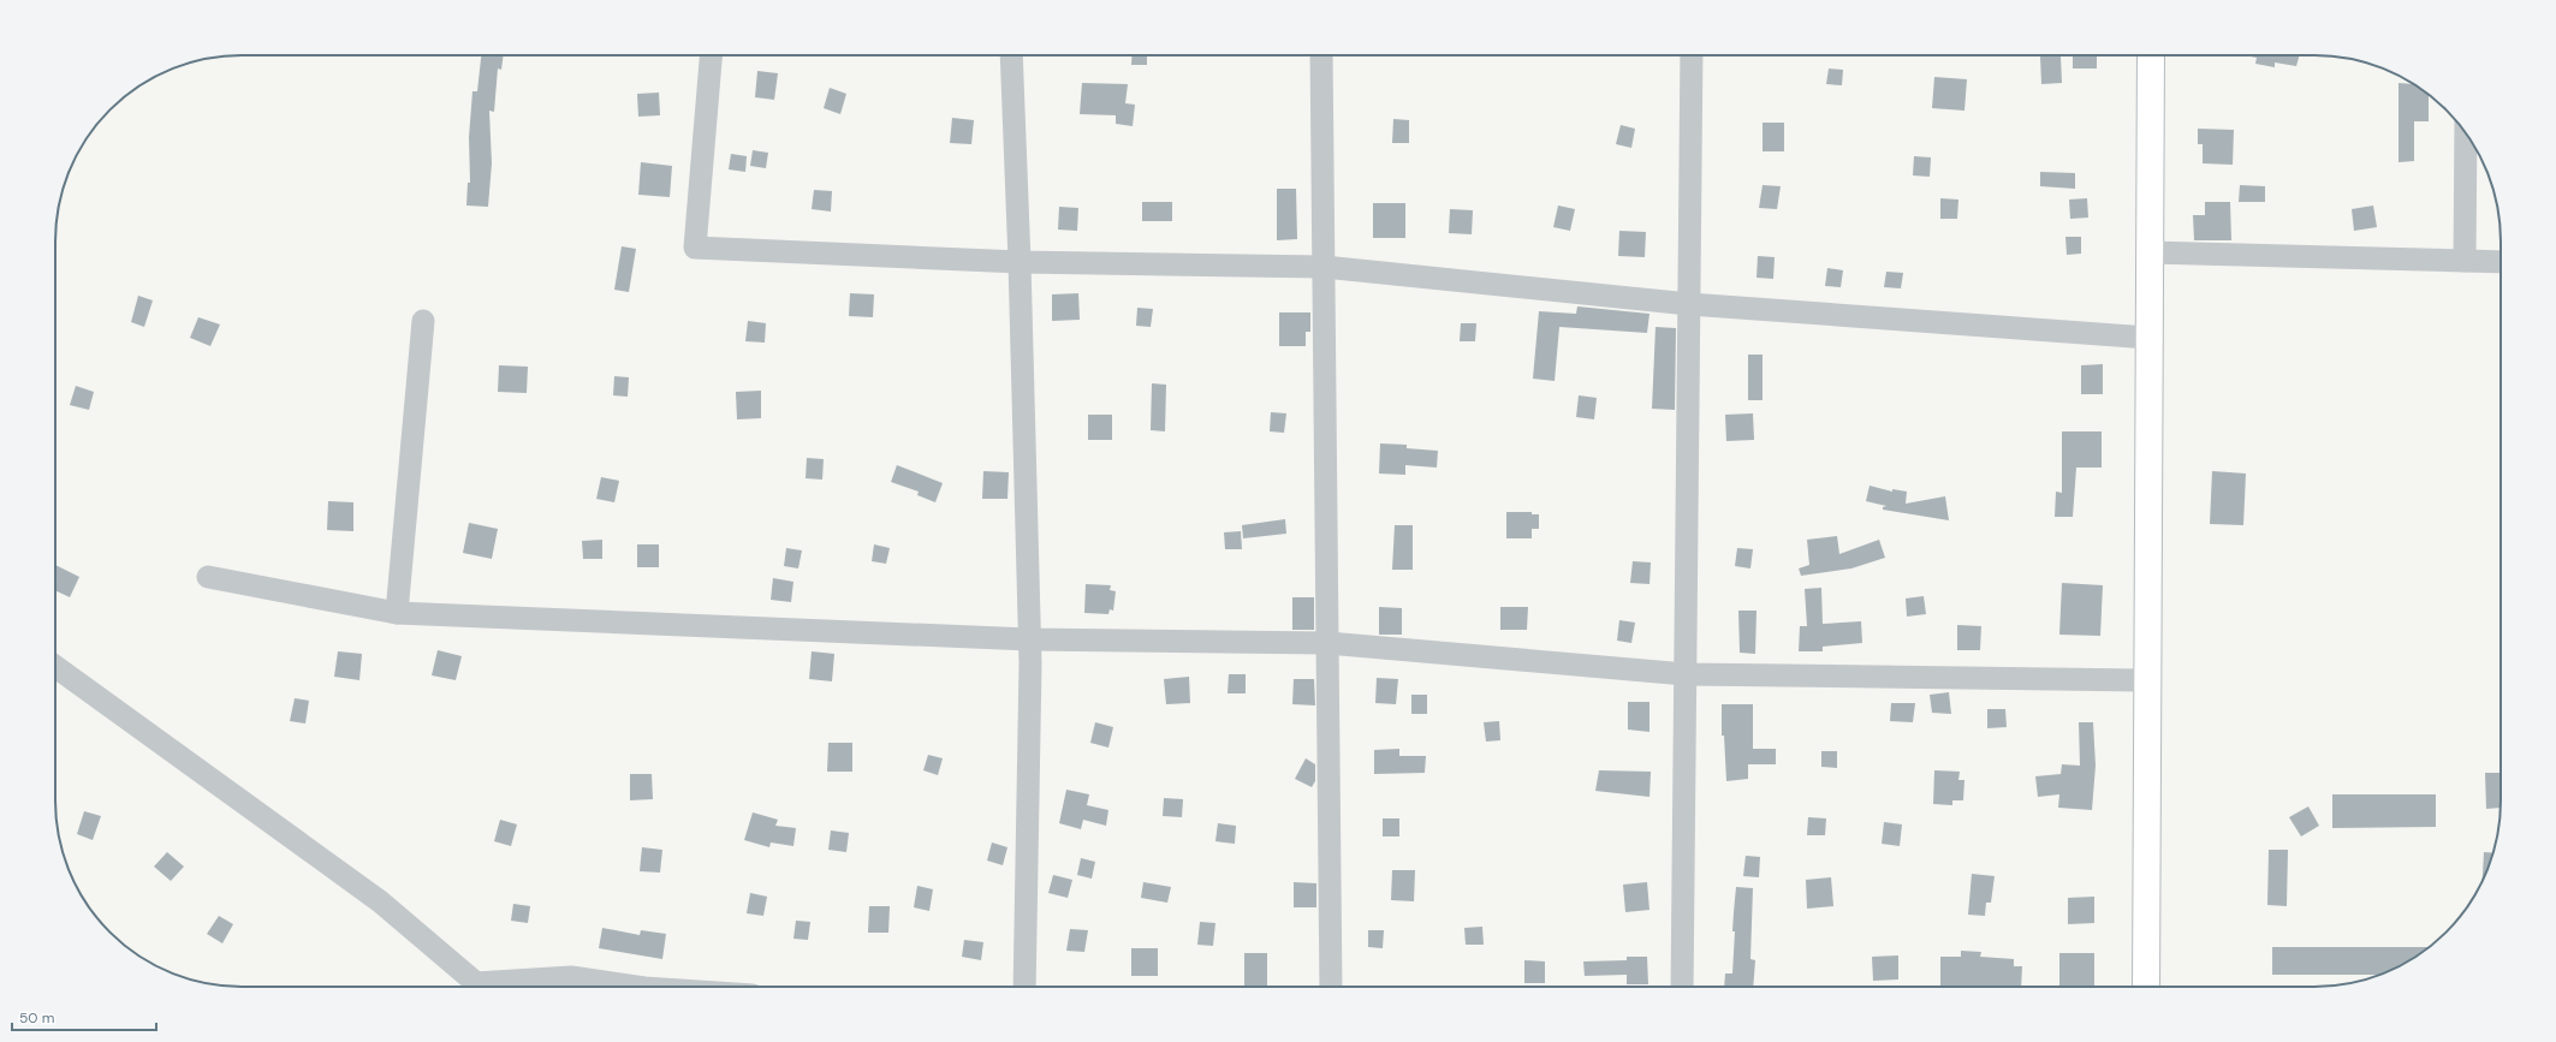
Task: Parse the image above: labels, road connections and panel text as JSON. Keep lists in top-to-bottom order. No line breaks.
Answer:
{"scale_bar":"50 m"}
